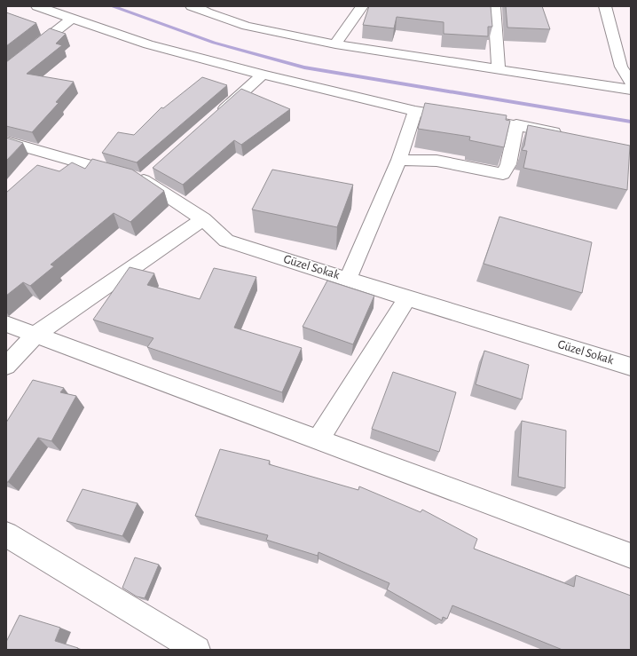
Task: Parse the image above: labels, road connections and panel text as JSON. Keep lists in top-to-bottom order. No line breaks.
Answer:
{"streets":{"street":["Güzel Sokak"]}}
